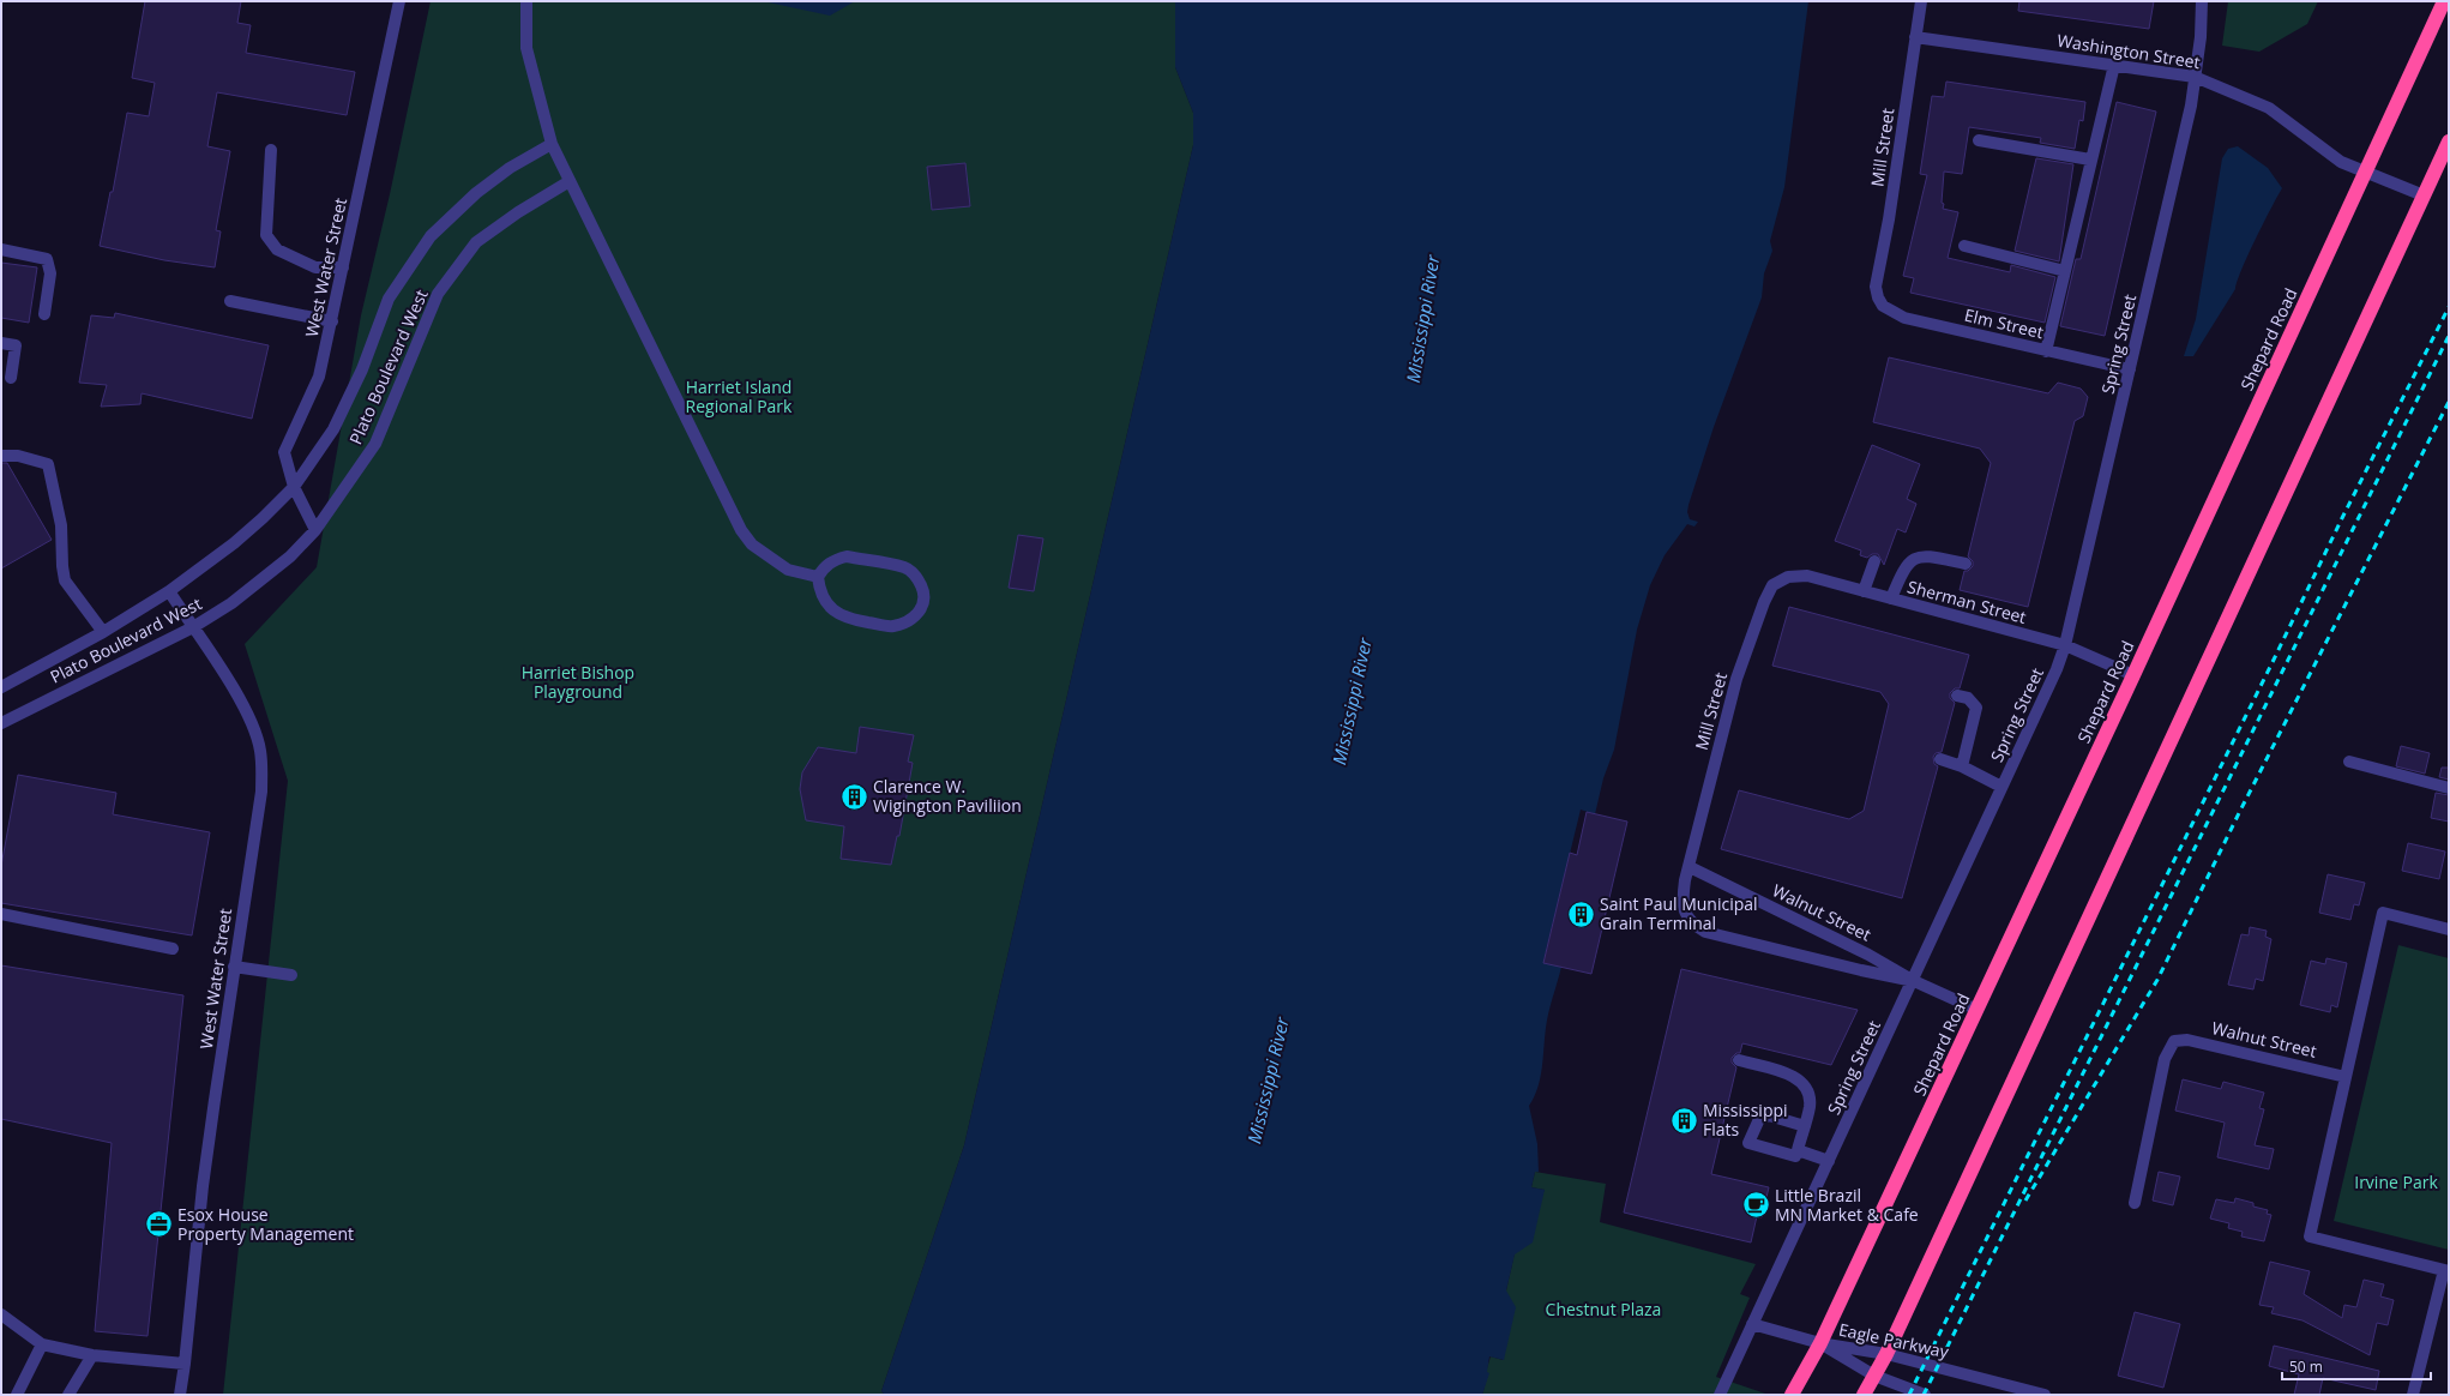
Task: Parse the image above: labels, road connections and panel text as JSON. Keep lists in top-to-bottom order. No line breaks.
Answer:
{"streets":{"highway":["Shepard Road"],"street":["Washington Street","Mill Street","West Water Street","Elm Street","Spring Street","Plato Boulevard West","Sherman Street","Walnut Street","Eagle Parkway"]},"crossings":[["Washington Street","Mill Street"],["Washington Street","Shepard Road"],["Washington Street","Spring Street"],["Mill Street","Elm Street"],["Mill Street","Sherman Street"],["Mill Street","Walnut Street"],["West Water Street","Plato Boulevard West"],["Elm Street","Spring Street"],["Shepard Road","Sherman Street"],["Shepard Road","Walnut Street"],["Shepard Road","Eagle Parkway"],["Spring Street","Sherman Street"],["Spring Street","Walnut Street"]],"water":["Mississippi River"],"parks":["Harriet Island Regional Park","Harriet Bishop Playground","Irvine Park","Chestnut Plaza"],"places":{"building":["Clarence W. Wigington Paviliion","Saint Paul Municipal Grain Terminal","Mississippi Flats"],"cafe":["Little Brazil MN Market & Cafe"],"office":["Esox House Property Management"]},"scale_bar":"50 m"}
